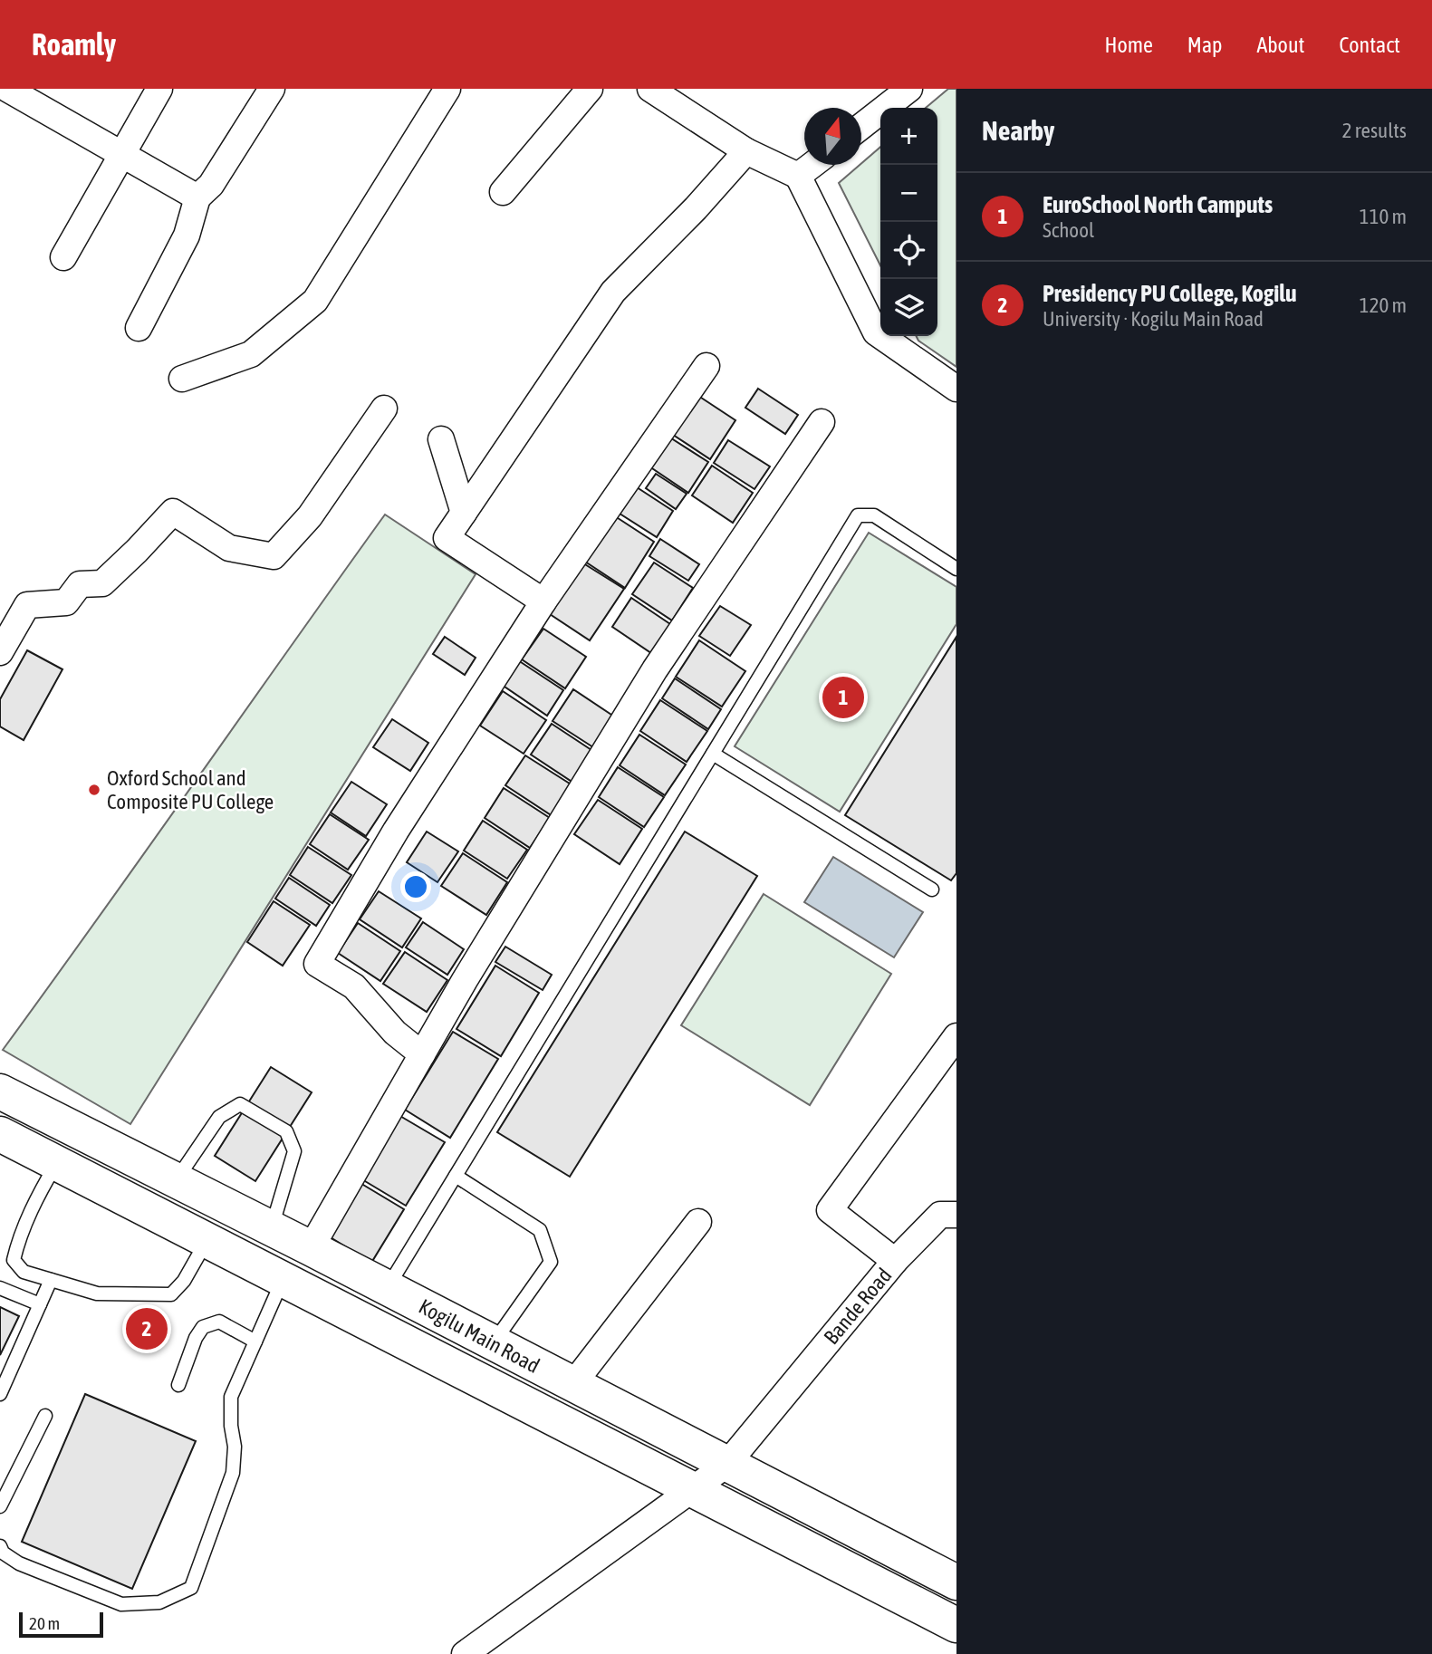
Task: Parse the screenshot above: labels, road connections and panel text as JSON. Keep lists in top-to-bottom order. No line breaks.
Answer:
{"streets":{"main road":["Kogilu Main Road"],"street":["Bande Road"]},"crossings":[["Bande Road","Kogilu Main Road"]],"places":["Oxford School and Composite PU College"],"scale_bar":"20 m","north":"top","page":{"header":"Roamly","nav":["Home","Map","About","Contact"],"heading":["Nearby","2 results"],"map_buttons":["+","−"],"list":[{"mark":"1","name":"EuroSchool North Camputs","note":"School","value":"110 m"},{"mark":"2","name":"Presidency PU College, Kogilu","note":"University · Kogilu Main Road","value":"120 m"}],"pins":["1","2"],"scale":"20 m"}}
